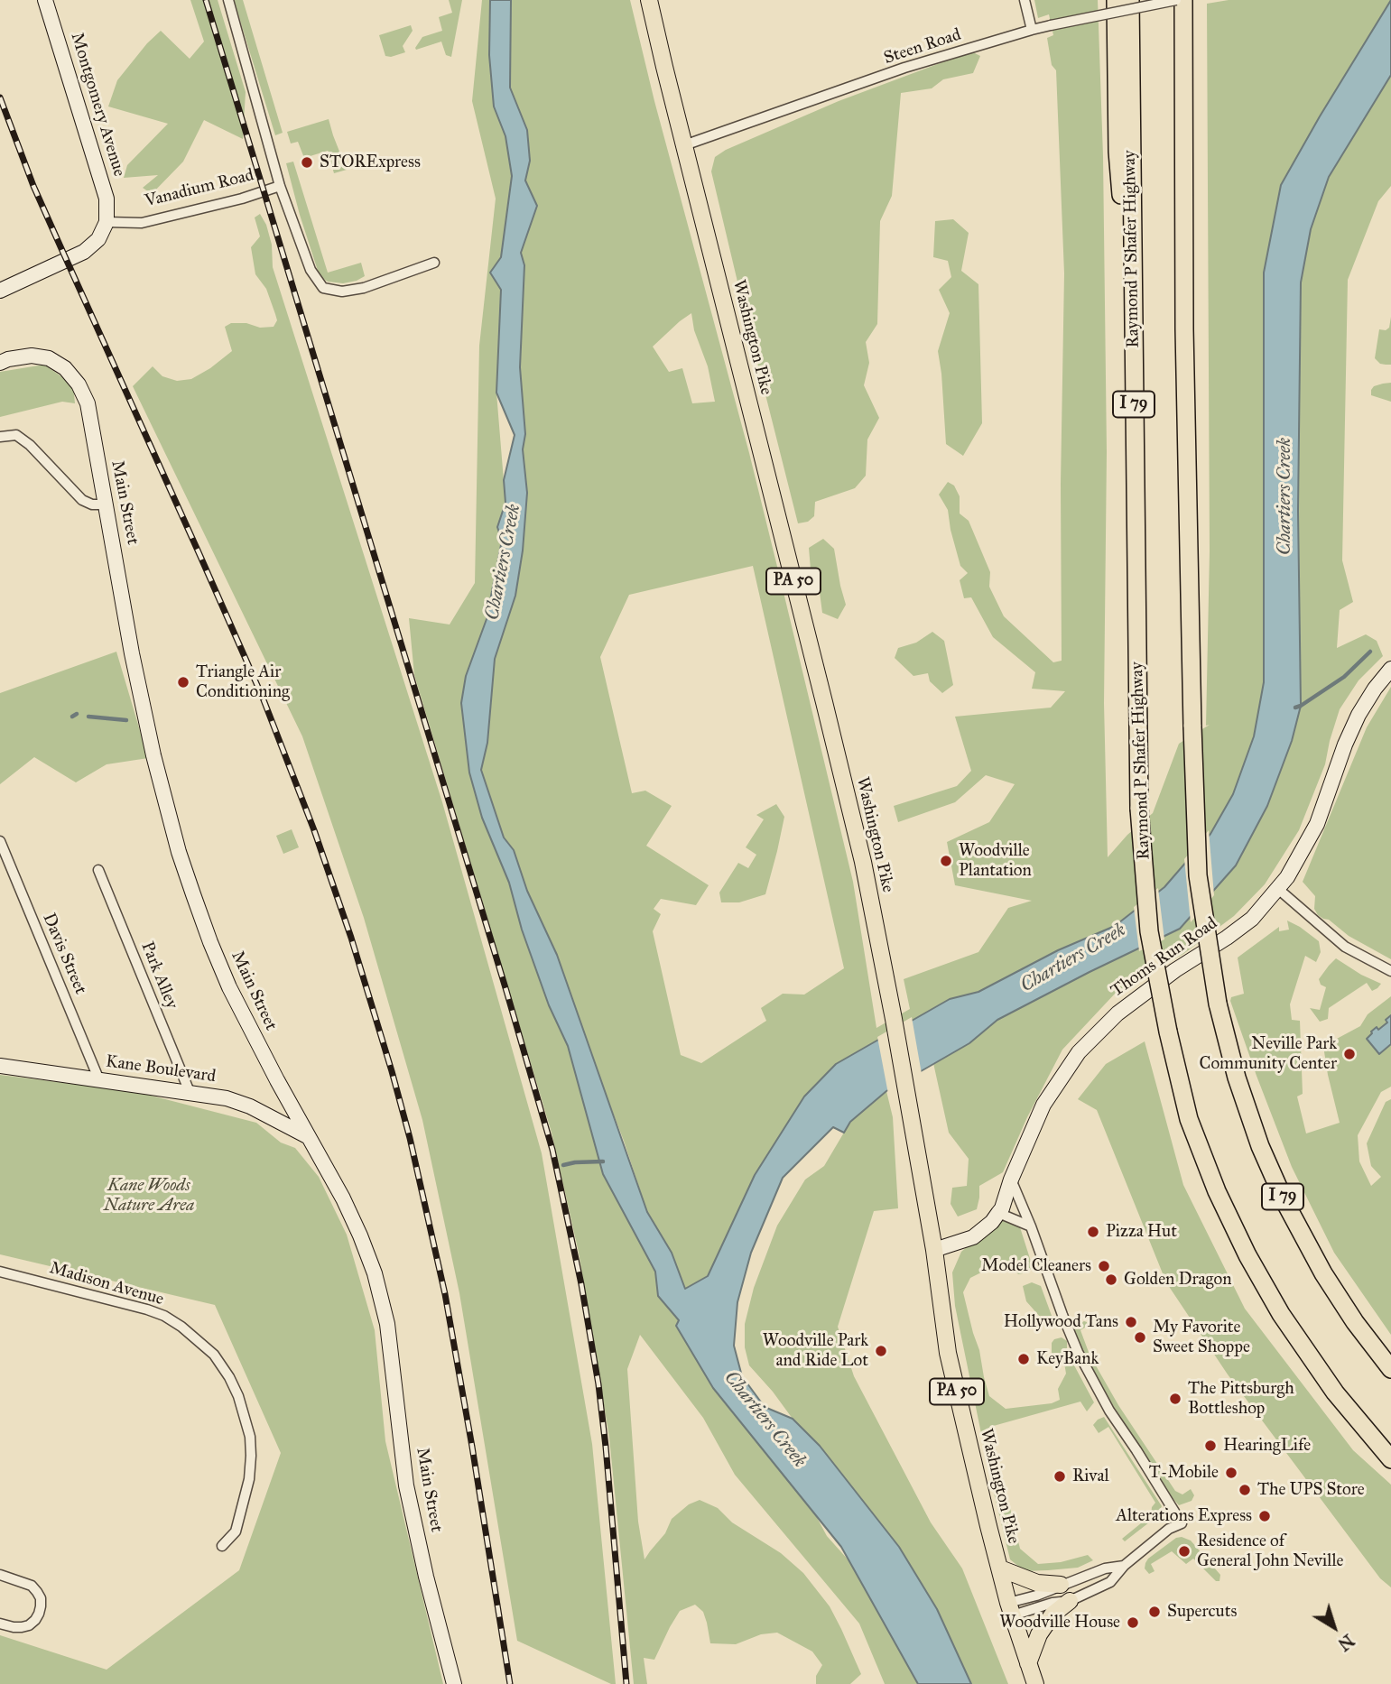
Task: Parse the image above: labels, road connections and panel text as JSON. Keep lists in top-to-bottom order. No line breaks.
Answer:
{"streets":{"highway":["Raymond P Shafer Highway","I 79"],"main road":["Washington Pike","PA 50"],"street":["Steen Road","Montgomery Avenue","Vanadium Road","Main Street","Davis Street","Thoms Run Road","Park Alley","Kane Boulevard","Madison Avenue"]},"crossings":[["Steen Road","Washington Pike"],["Montgomery Avenue","Vanadium Road"],["Washington Pike","Thoms Run Road"],["Main Street","Kane Boulevard"],["Davis Street","Kane Boulevard"],["Park Alley","Kane Boulevard"]],"water":["Chartiers Creek"],"parks":["Kane Woods Nature Area"],"places":["STORExpress","Triangle Air Conditioning","Woodville Plantation","Neville Park Community Center","Pizza Hut","Model Cleaners","Golden Dragon","Hollywood Tans","My Favorite Sweet Shoppe","Woodville Park and Ride Lot","KeyBank","The Pittsburgh Bottleshop","HearingLife","T-Mobile","Rival","The UPS Store","Alterations Express","Residence of General John Neville","Supercuts","Woodville House"],"north":"bottom right"}
